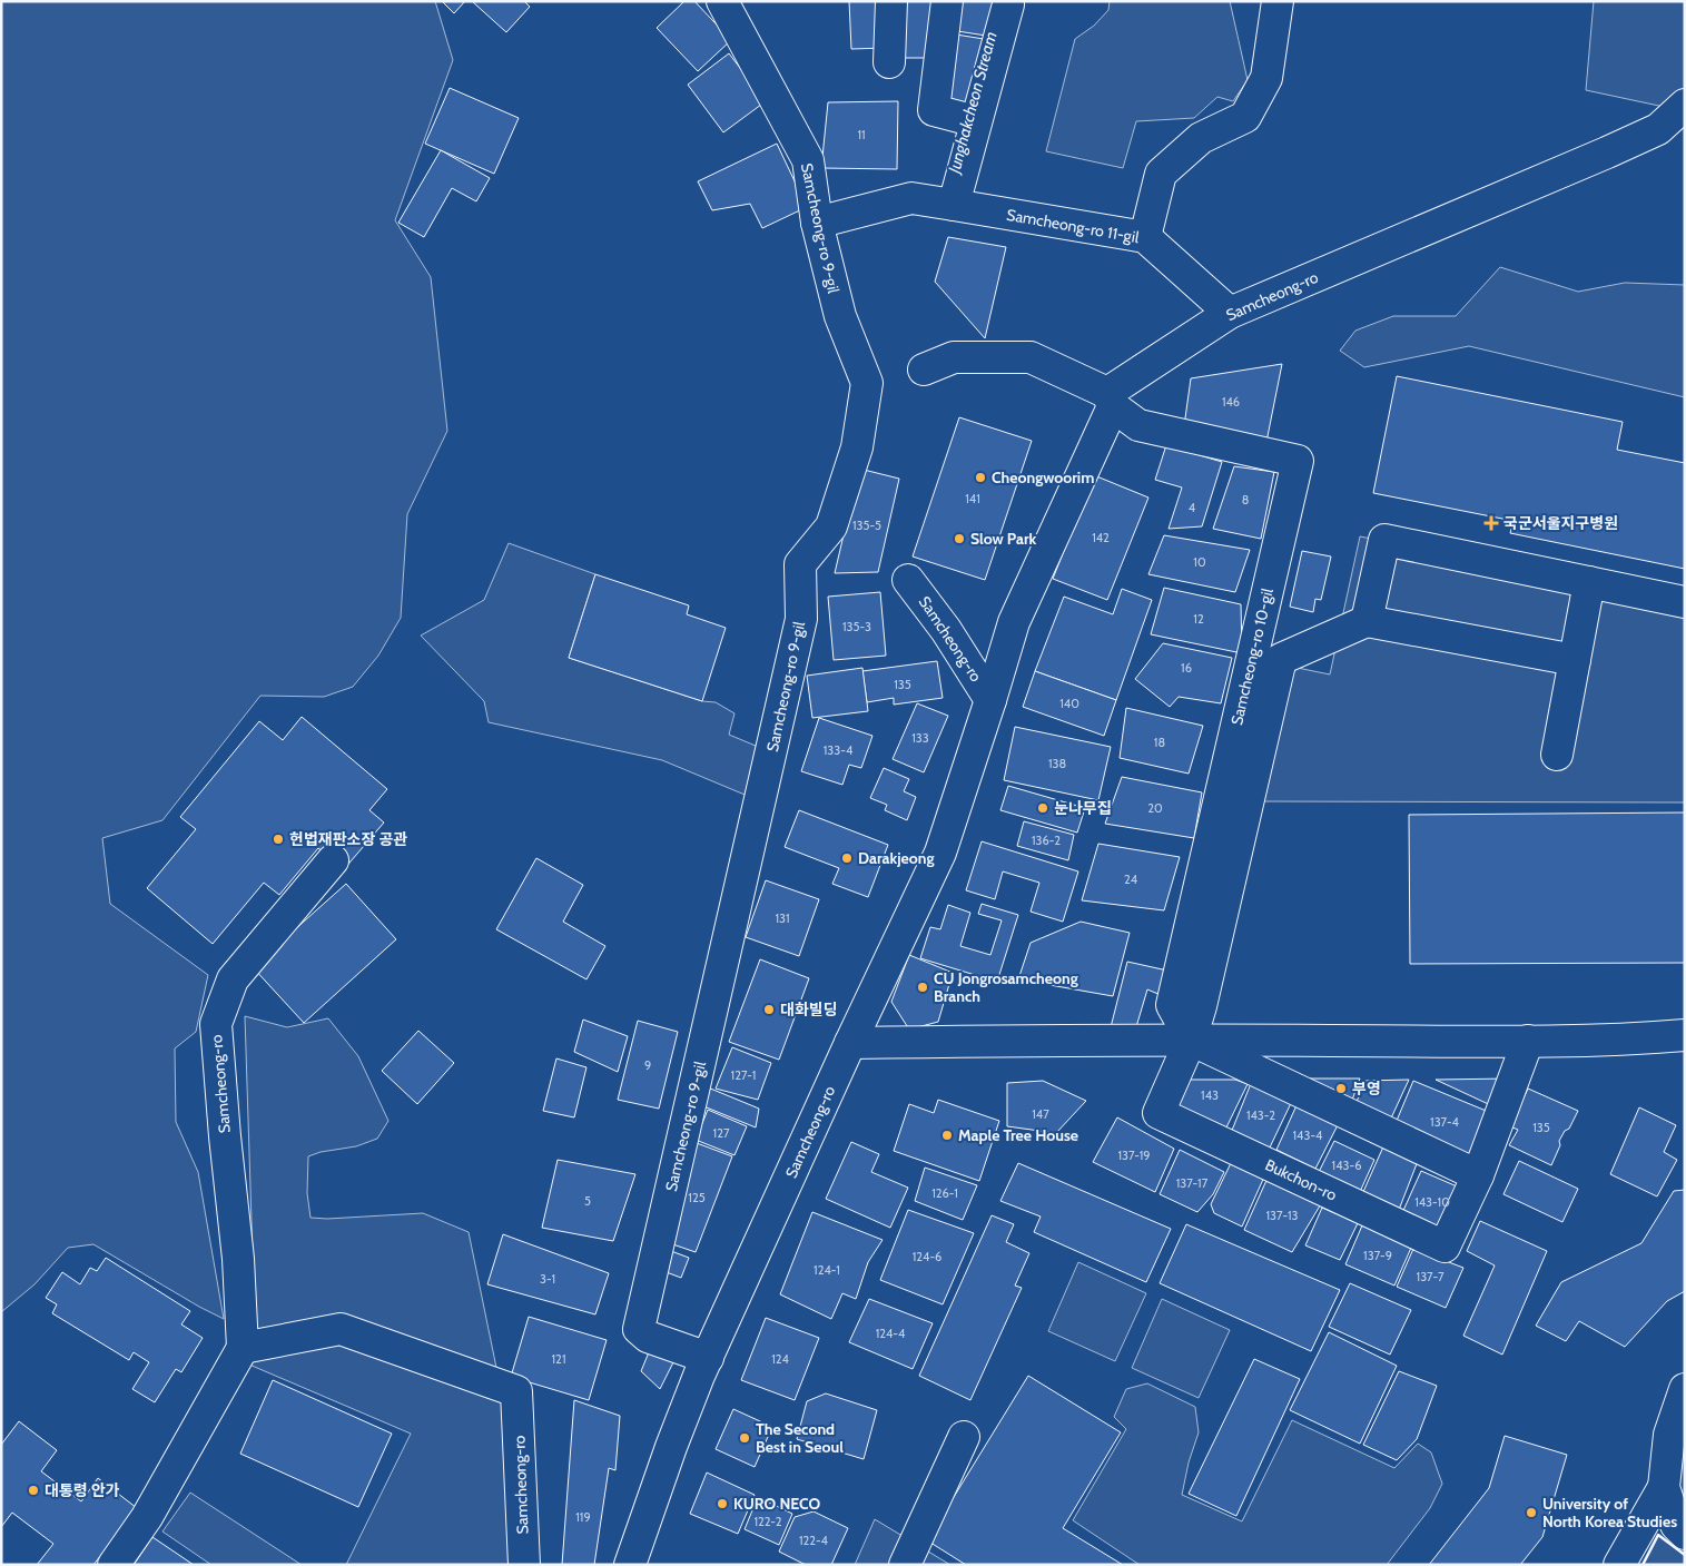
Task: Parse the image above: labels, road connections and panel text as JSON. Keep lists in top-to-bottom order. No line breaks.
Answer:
{"streets":{"street":["Samcheong-ro 11-gil","Samcheong-ro 9-gil","Samcheong-ro","Samcheong-ro 10-gil","Bukchon-ro"]},"crossings":[["Samcheong-ro 11-gil","Samcheong-ro 9-gil"],["Samcheong-ro 11-gil","Samcheong-ro"],["Samcheong-ro 9-gil","Samcheong-ro"],["Samcheong-ro","Samcheong-ro 10-gil"],["Samcheong-ro 10-gil","Bukchon-ro"]],"water":["Junghakcheon Stream"],"places":{"other":["Cheongwoorim","Slow Park","눈나무집","헌법재판소장 공관","Darakjeong","CU Jongrosamcheong Branch","대화빌딩","부영","Maple Tree House","The Second Best in Seoul","대통령 안가","KURO NECO","University of North Korea Studies"],"health":["국군서울지구병원"]},"house_numbers":["11","146","141","8","4","135-5","142","10","12","135-3","16","135","140","133","18","133-4","138","20","136-2","24","131","9","127-1","143","147","143-2","137-4","135","127","143-4","137-19","143-6","137-17","126-1","125","5","143-10","137-13","137-9","124-6","124-1","137-7","3-1","124-4","121","124","119","122-2","122-4"]}
